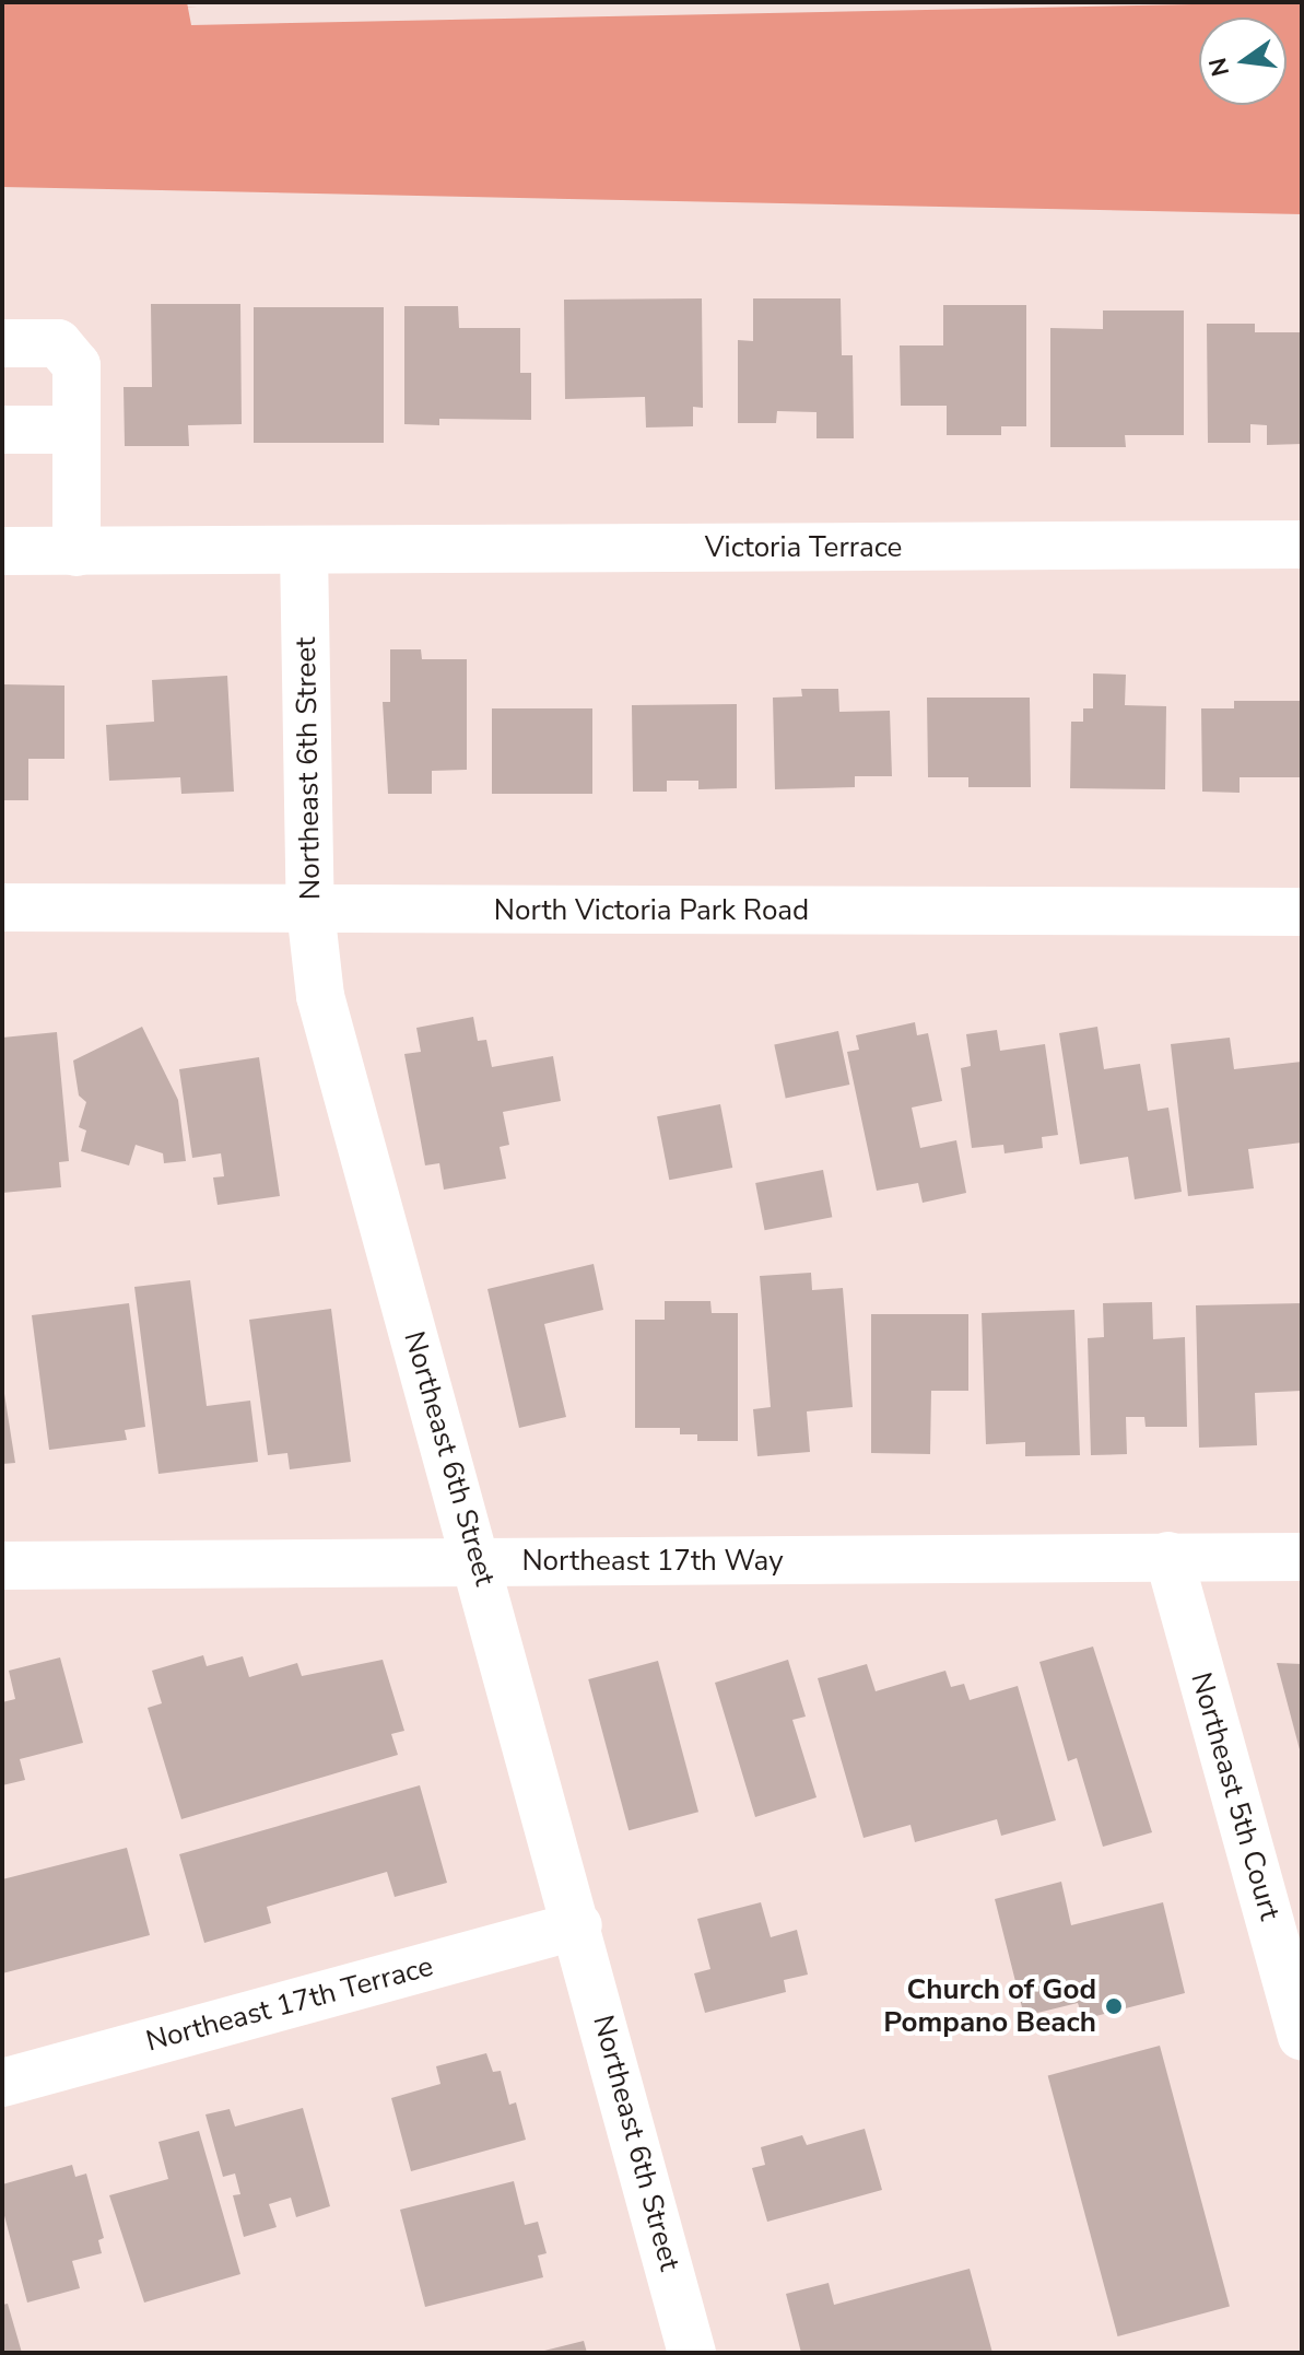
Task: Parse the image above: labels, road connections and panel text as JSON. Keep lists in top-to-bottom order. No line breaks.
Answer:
{"streets":{"street":["Victoria Terrace","Northeast 6th Street","North Victoria Park Road","Northeast 17th Way","Northeast 5th Court","Northeast 17th Terrace"]},"crossings":[["Victoria Terrace","Northeast 6th Street"],["Northeast 6th Street","North Victoria Park Road"],["Northeast 6th Street","Northeast 17th Way"],["Northeast 6th Street","Northeast 17th Terrace"],["Northeast 17th Way","Northeast 5th Court"]],"places":["Church of God Pompano Beach"],"north":"left"}
